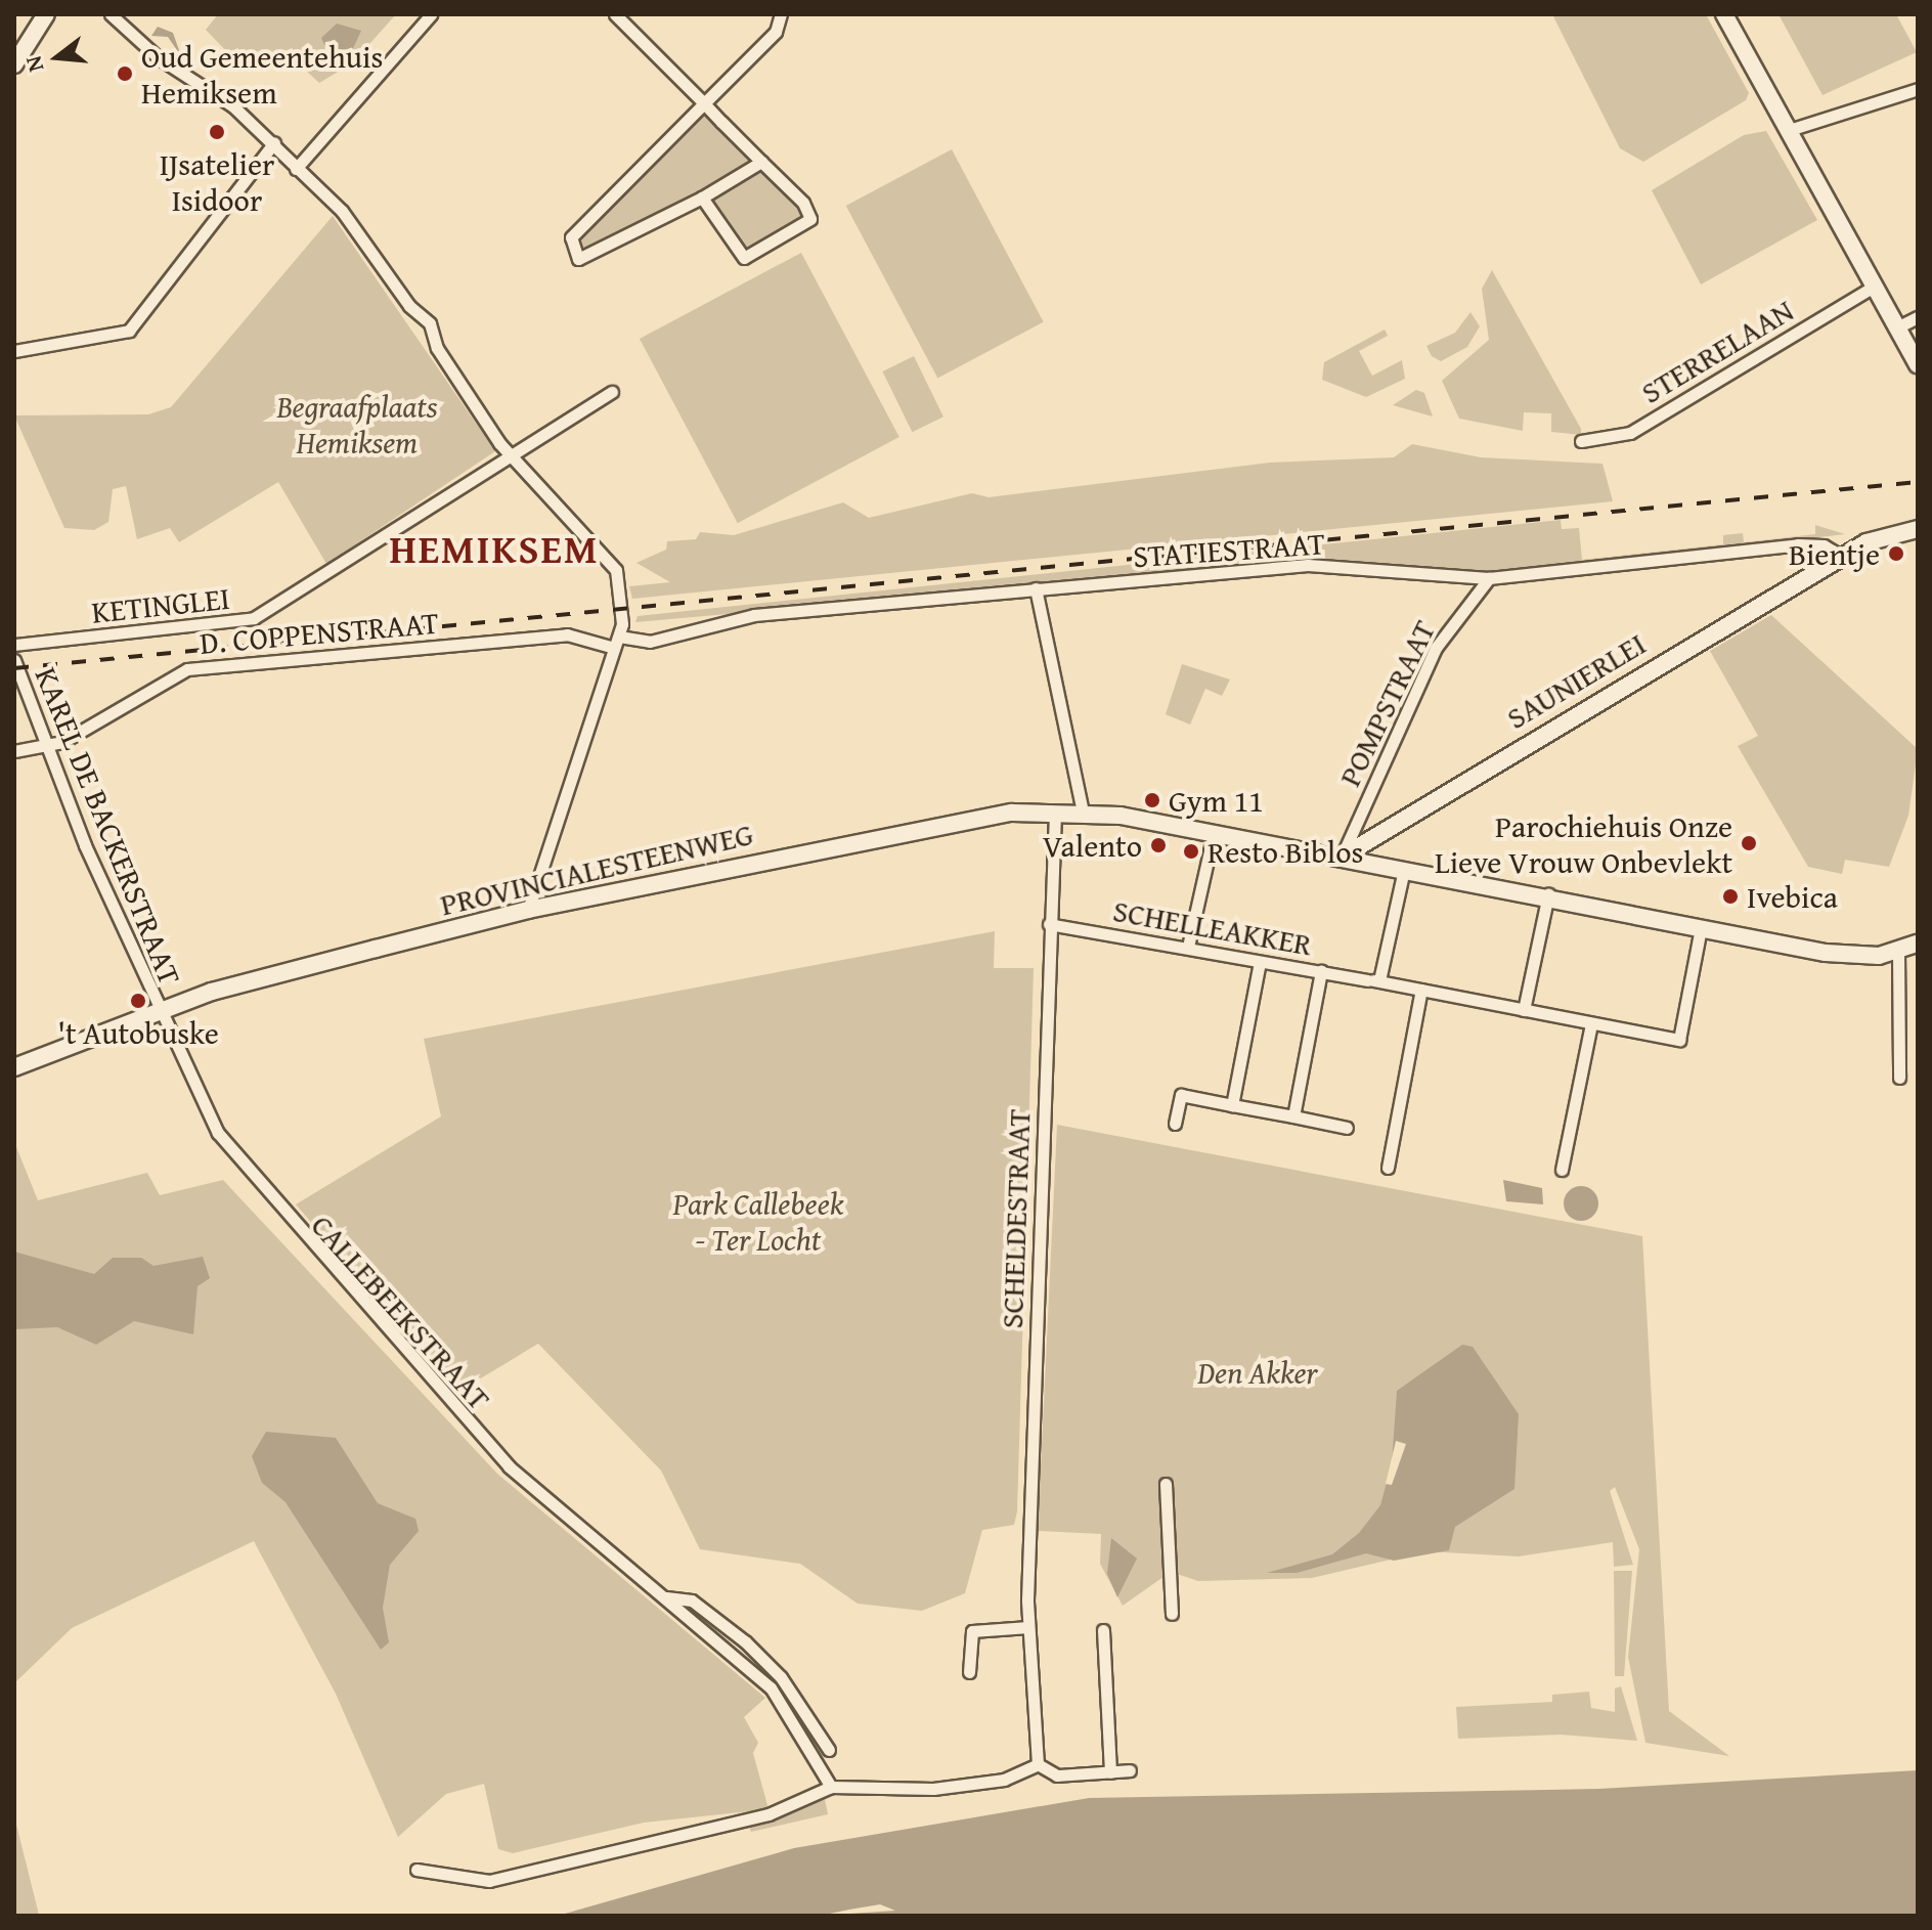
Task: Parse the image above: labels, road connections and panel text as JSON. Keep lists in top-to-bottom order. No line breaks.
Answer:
{"streets":{"main road":["SAUNIERLEI","PROVINCIALESTEENWEG"],"street":["STERRELAAN","STATIESTRAAT","KETINGLEI","D. COPPENSTRAAT","POMPSTRAAT","KAREL DE BACKERSTRAAT","SCHELLEAKKER","SCHELDESTRAAT","CALLEBEEKSTRAAT"]},"crossings":[["STATIESTRAAT","D. COPPENSTRAAT"],["STATIESTRAAT","SAUNIERLEI"],["STATIESTRAAT","POMPSTRAAT"],["D. COPPENSTRAAT","KAREL DE BACKERSTRAAT"],["SAUNIERLEI","POMPSTRAAT"],["SAUNIERLEI","PROVINCIALESTEENWEG"],["POMPSTRAAT","PROVINCIALESTEENWEG"],["KAREL DE BACKERSTRAAT","PROVINCIALESTEENWEG"],["KAREL DE BACKERSTRAAT","CALLEBEEKSTRAAT"],["PROVINCIALESTEENWEG","SCHELLEAKKER"],["PROVINCIALESTEENWEG","SCHELDESTRAAT"],["PROVINCIALESTEENWEG","CALLEBEEKSTRAAT"],["SCHELLEAKKER","SCHELDESTRAAT"]],"districts":["HEMIKSEM"],"parks":["Begraafplaats Hemiksem","Park Callebeek - Ter Locht","Den Akker"],"places":["Oud Gemeentehuis Hemiksem","IJsatelier Isidoor","Bientje","Gym 11","Parochiehuis Onze Lieve Vrouw Onbevlekt","Valento","Resto Biblos","Ivebica","'t Autobuske"],"north":"left"}
